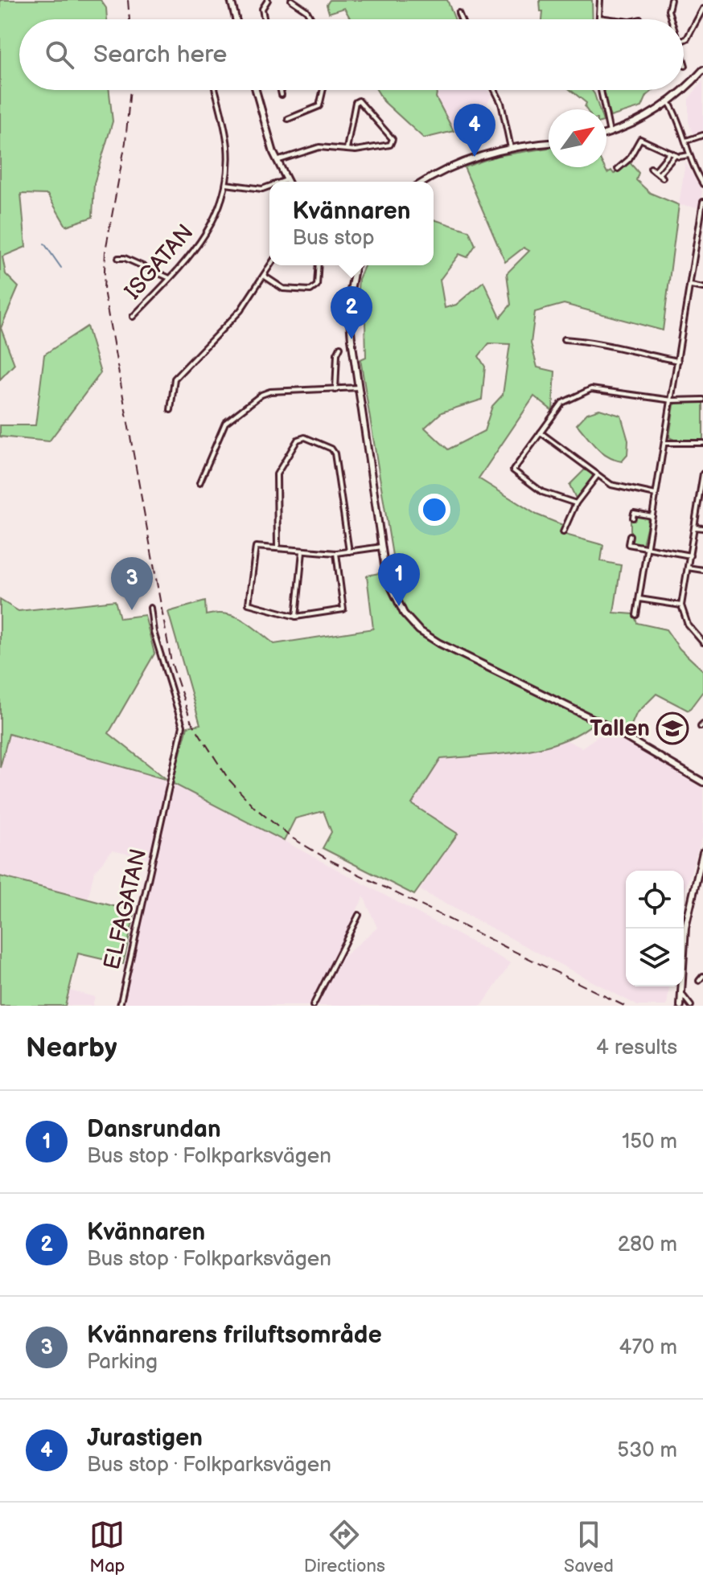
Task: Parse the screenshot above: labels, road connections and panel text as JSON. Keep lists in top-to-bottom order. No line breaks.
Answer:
{"streets":{"street":["ISGATAN","ELFAGATAN"]},"places":{"school or university":["Tallen"]},"north":"top right","page":{"search":"Search here","pins":["4","2","1","3"],"popup":["Kvännaren","Bus stop"],"heading":["Nearby","4 results"],"list":[{"mark":"1","name":"Dansrundan","note":"Bus stop · Folkparksvägen","value":"150 m"},{"mark":"2","name":"Kvännaren","note":"Bus stop · Folkparksvägen","value":"280 m"},{"mark":"3","name":"Kvännarens friluftsområde","note":"Parking","value":"470 m"},{"mark":"4","name":"Jurastigen","note":"Bus stop · Folkparksvägen","value":"530 m"}],"nav":["Map","Directions","Saved"]}}
